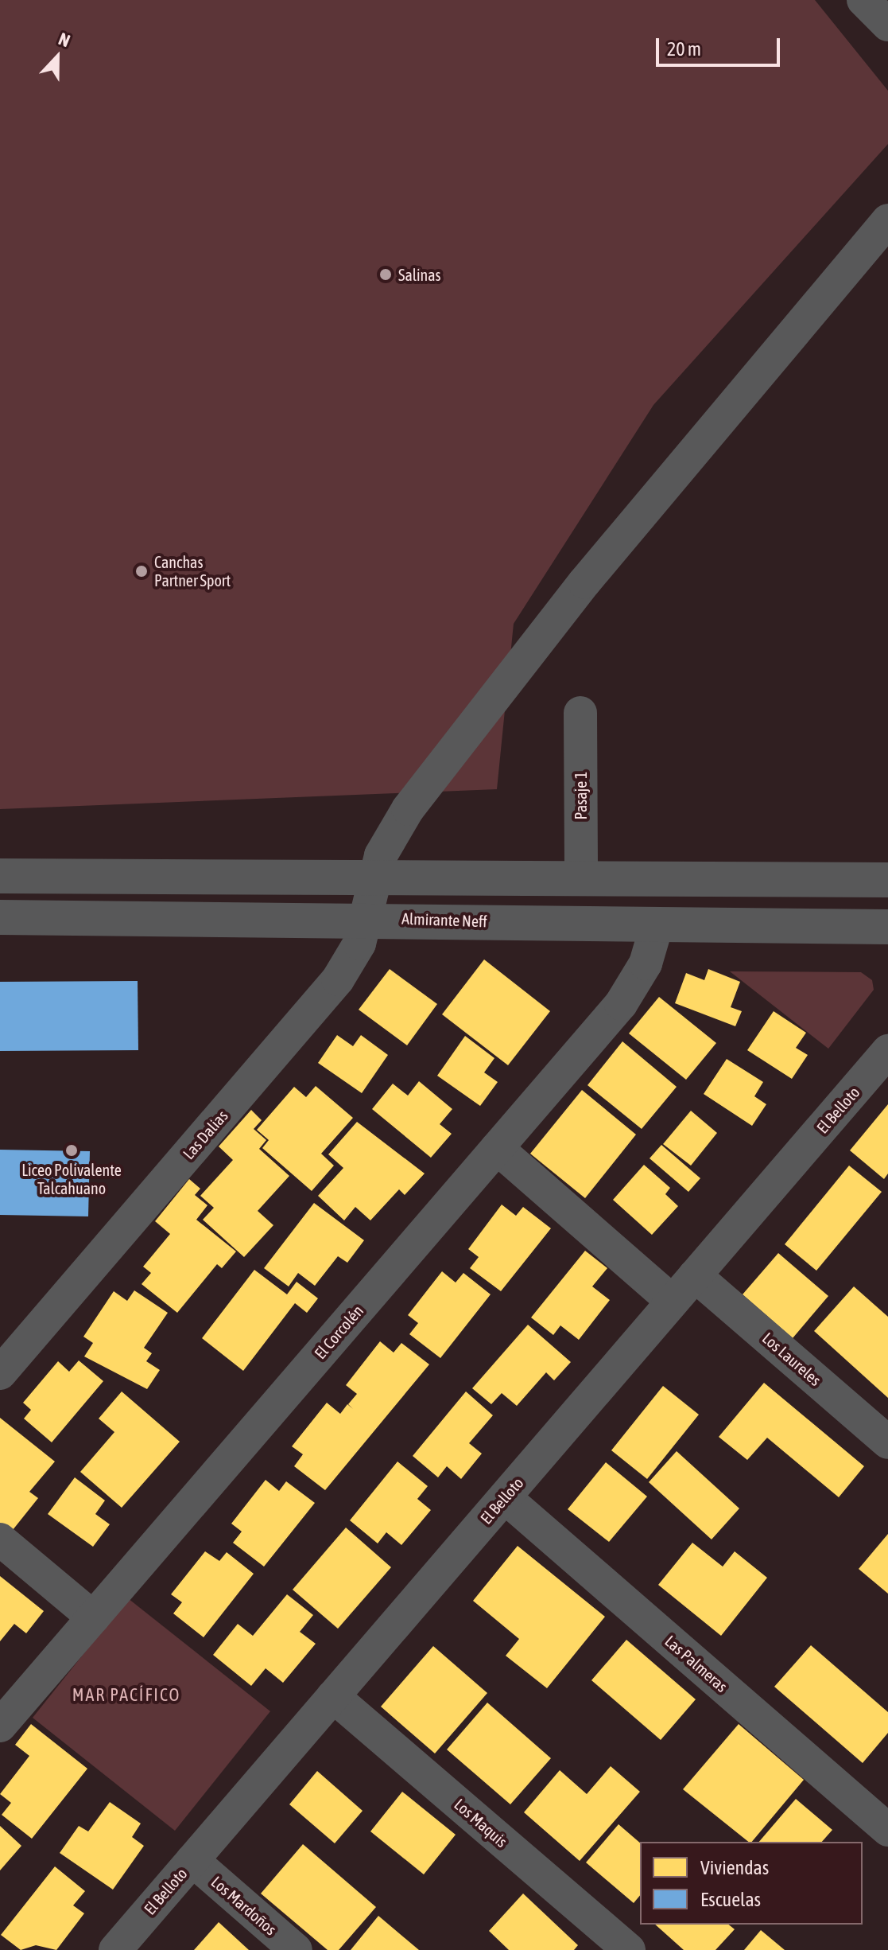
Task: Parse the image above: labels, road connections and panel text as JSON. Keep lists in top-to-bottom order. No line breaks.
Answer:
{"streets":{"street":["Pasaje 1","Almirante Neff","El Belloto","Las Dalias","El Corcolén","Los Laureles","Las Palmeras","Los Maquis","Los Mardoños"]},"crossings":[["Almirante Neff","Las Dalias"],["Almirante Neff","El Corcolén"],["El Belloto","Los Laureles"],["El Belloto","Las Palmeras"],["El Belloto","Los Maquis"],["El Belloto","Los Mardoños"]],"districts":["MAR PACÍFICO"],"places":["Salinas","Canchas Partner Sport","Liceo Polivalente Talcahuano"],"legend":["Viviendas","Escuelas"],"scale_bar":"20 m","north":"top"}
